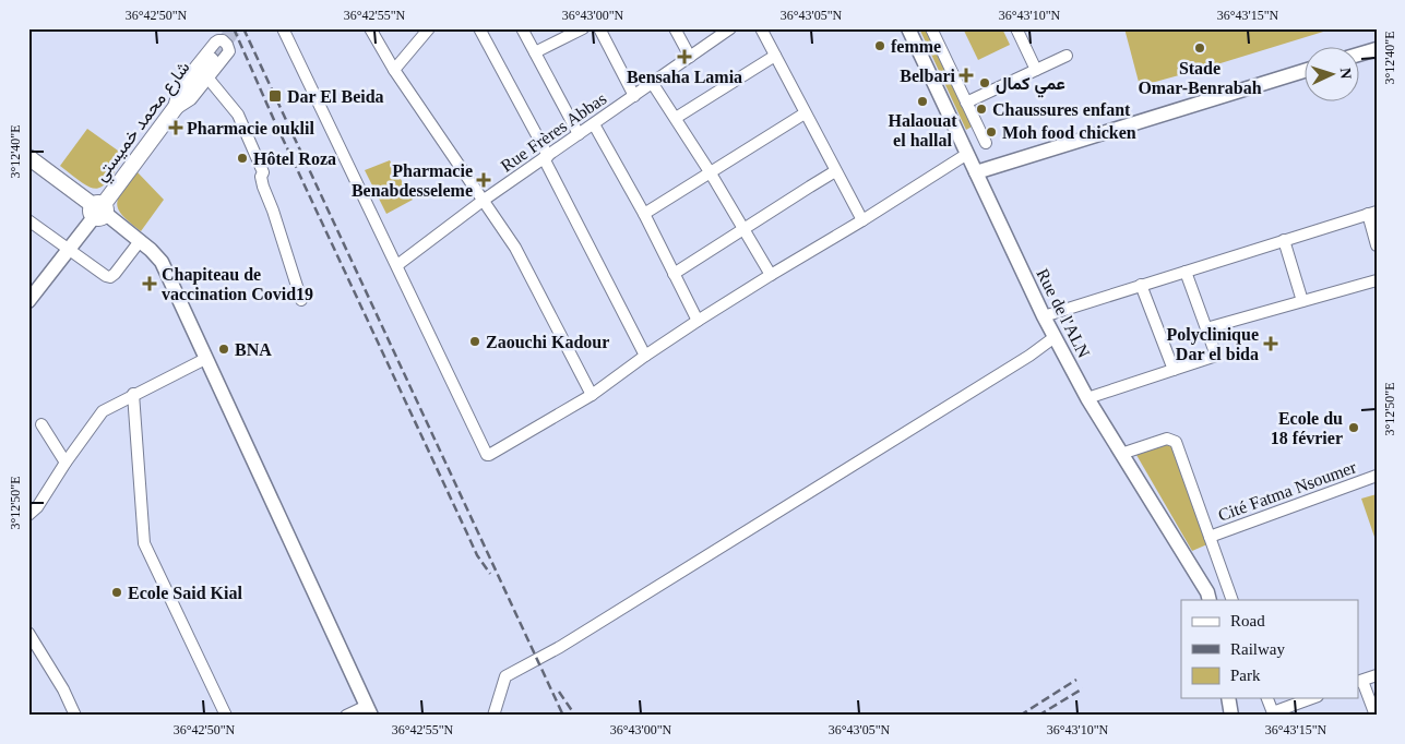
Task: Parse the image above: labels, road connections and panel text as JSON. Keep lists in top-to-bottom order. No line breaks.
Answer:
{"streets":{"main road":["شارع محمد خميستي"],"street":["Rue Frères Abbas","Rue de l'ALN","Cité Fatma Nsoumer"]},"crossings":[["Rue de l'ALN","Cité Fatma Nsoumer"]],"places":{"other":["femme","Stade Omar-Benrabah","عمي كمال","Halaouat el hallal","Chaussures enfant","Moh food chicken","Hôtel Roza","Zaouchi Kadour","BNA","Ecole du 18 février","Ecole Said Kial"],"health":["Bensaha Lamia","Belbari","Pharmacie ouklil","Pharmacie Benabdesseleme","Chapiteau de vaccination Covid19","Polyclinique Dar el bida"],"transit":["Dar El Beida"]},"legend":["Road","Railway","Park"],"north":"right","coordinates":["36°42'50\"N","36°42'55\"N","36°43'00\"N","36°43'05\"N","36°43'10\"N","36°43'15\"N","3°12'40\"E","3°12'50\"E"]}
